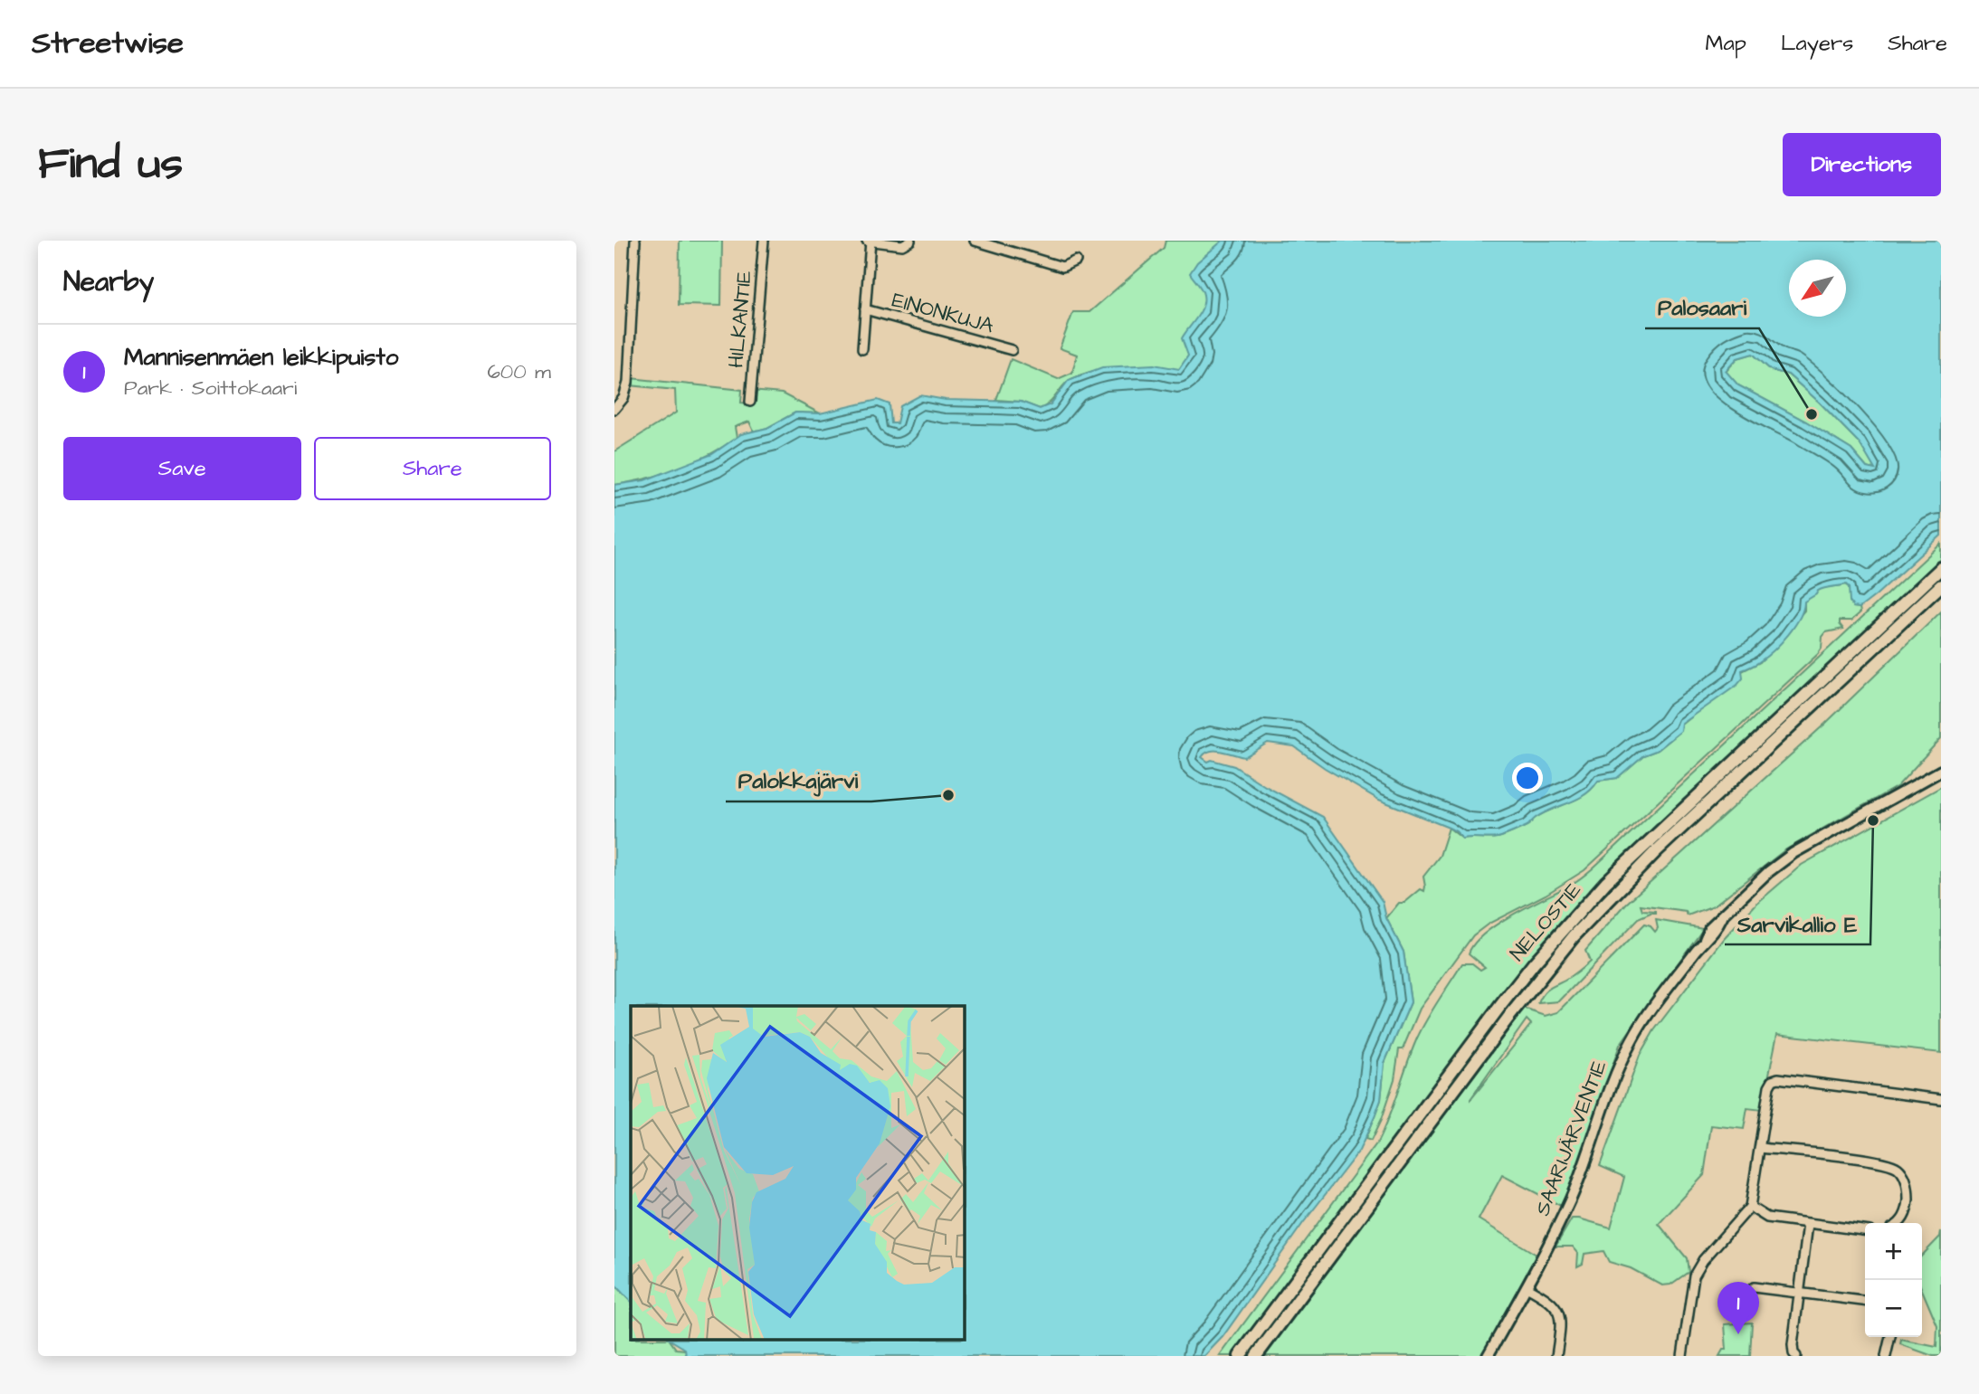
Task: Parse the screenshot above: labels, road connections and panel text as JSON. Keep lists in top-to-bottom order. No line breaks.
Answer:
{"streets":{"highway":["NELOSTIE"],"main road":["SAARIJÄRVENTIE"],"street":["EINONKUJA","HILKANTIE"]},"places":["Palosaari","Palokkajärvi","Sarvikallio E"],"north":"bottom left","page":{"header":"Streetwise","nav":["Map","Layers","Share"],"buttons":["Directions",["Save","Share"]],"title":"Find us","heading":"Nearby","list":[{"mark":"1","name":"Mannisenmäen leikkipuisto","note":"Park · Soittokaari","value":"600 m"}],"map_buttons":["+","−"],"pins":"1"}}
